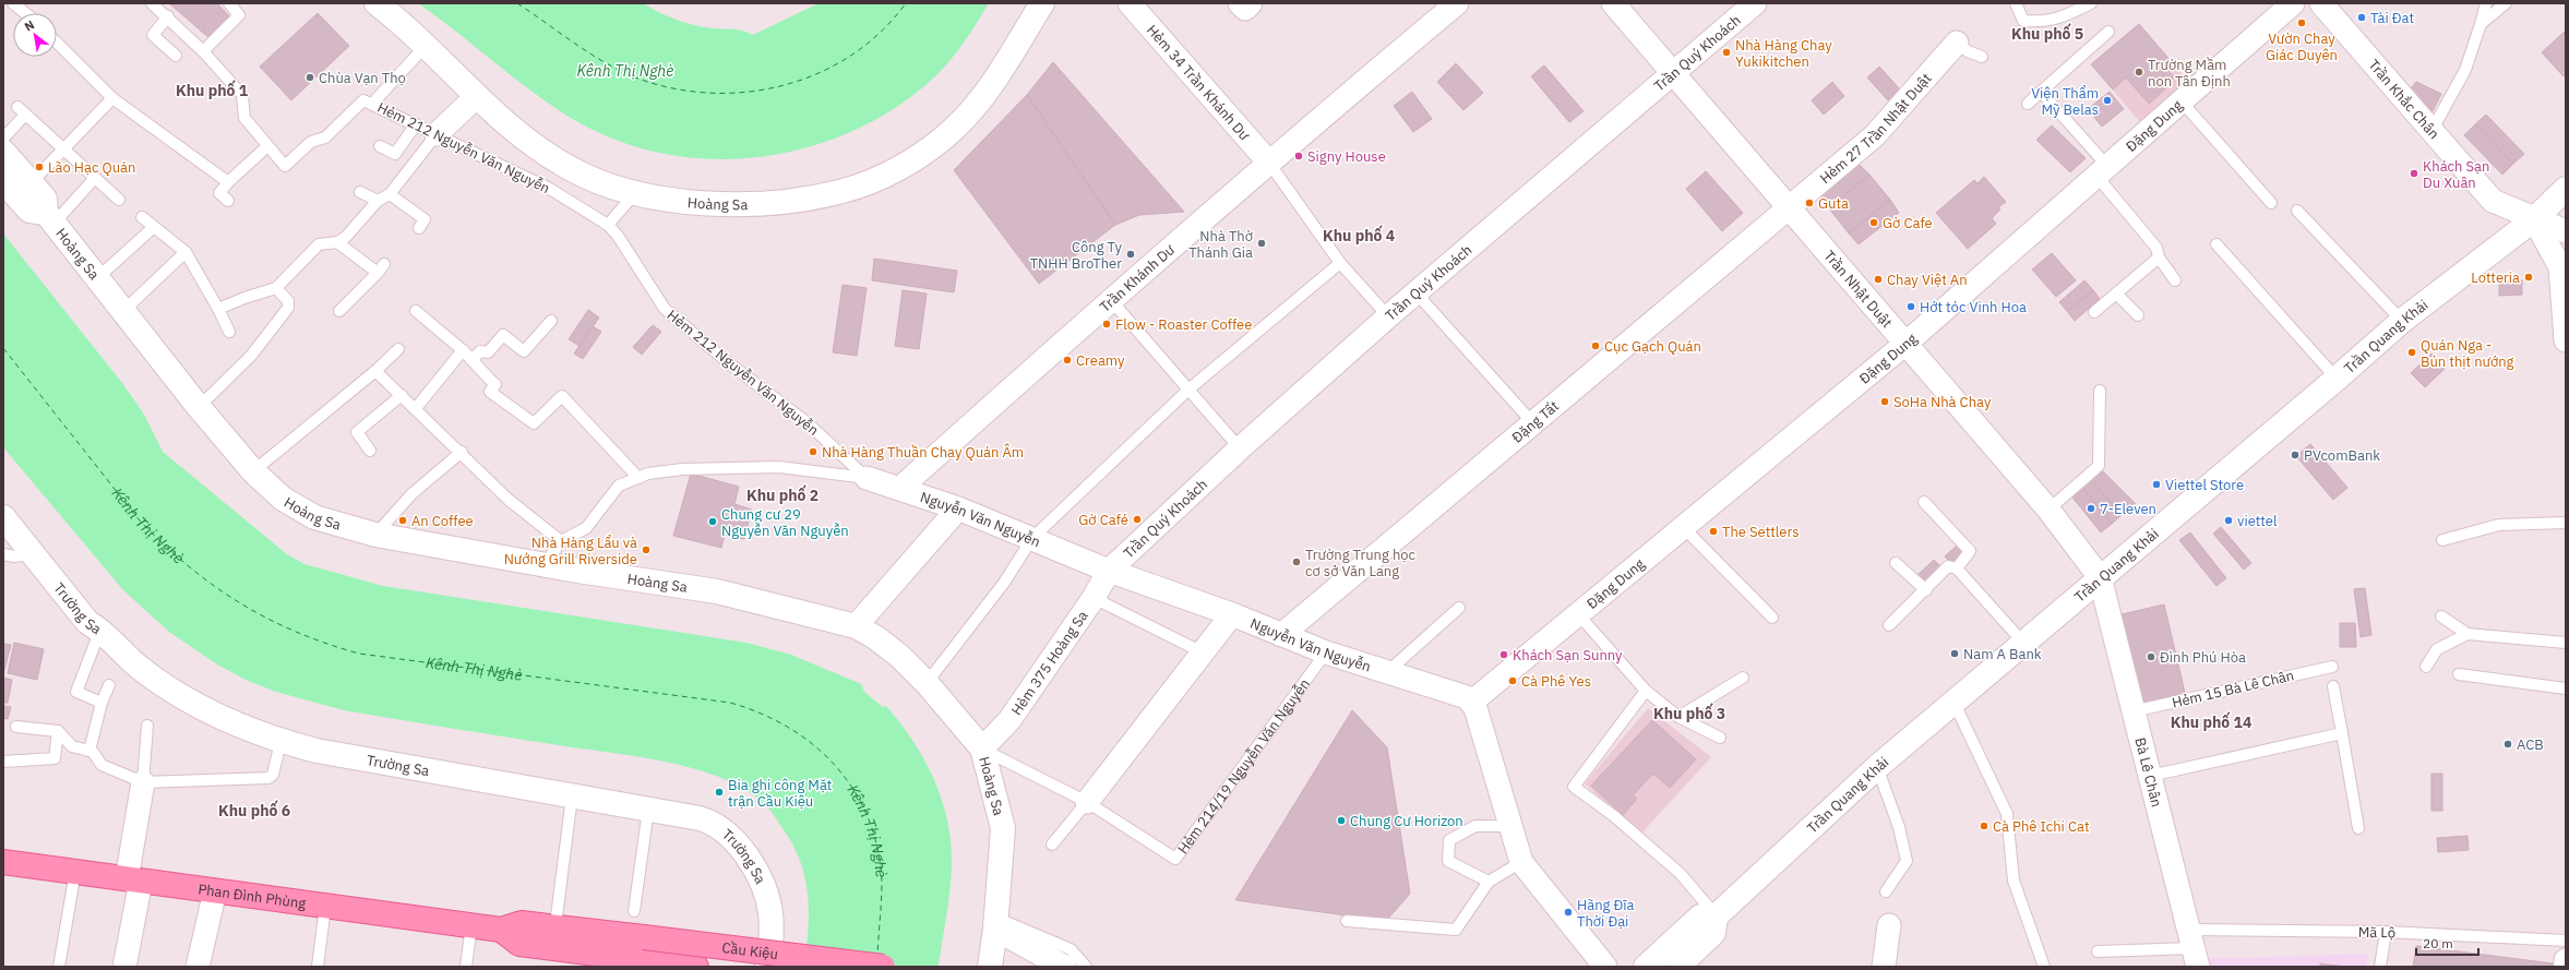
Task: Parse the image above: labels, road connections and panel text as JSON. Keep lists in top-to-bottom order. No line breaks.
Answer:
{"streets":{"main road":["Phan Đình Phùng","Cầu Kiệu"],"street":["Trần Quý Khoách","Hẻm 34 Trần Khánh Dư","Trần Khắc Chân","Đặng Dung","Hẻm 27 Trần Nhật Duật","Hoàng Sa","Trần Khánh Dư","Trần Nhật Duật","Trần Quang Khải","Ðặng Tất","Nguyễn Văn Nguyễn","Trường Sa","Hẻm 375 Hoàng Sa","Bà Lê Chân"],"lane":["Hẻm 212 Nguyễn Văn Nguyễn","Hẻm 15 Bà Lê Chân","Hẻm 214/19 Nguyễn Văn Nguyễn","Mã Lộ"]},"crossings":[["Trần Quý Khoách","Trần Nhật Duật"],["Trần Quý Khoách","Nguyễn Văn Nguyễn"],["Trần Quý Khoách","Hẻm 375 Hoàng Sa"],["Hẻm 34 Trần Khánh Dư","Trần Khánh Dư"],["Trần Khắc Chân","Trần Quang Khải"],["Đặng Dung","Trần Nhật Duật"],["Đặng Dung","Nguyễn Văn Nguyễn"],["Hẻm 27 Trần Nhật Duật","Trần Nhật Duật"],["Hẻm 27 Trần Nhật Duật","Ðặng Tất"],["Hẻm 212 Nguyễn Văn Nguyễn","Nguyễn Văn Nguyễn"],["Hoàng Sa","Hẻm 375 Hoàng Sa"],["Hoàng Sa","Hẻm 214/19 Nguyễn Văn Nguyễn"],["Trần Khánh Dư","Nguyễn Văn Nguyễn"],["Trần Nhật Duật","Trần Quang Khải"],["Trần Nhật Duật","Ðặng Tất"],["Trần Nhật Duật","Bà Lê Chân"],["Trần Quang Khải","Bà Lê Chân"],["Ðặng Tất","Nguyễn Văn Nguyễn"],["Nguyễn Văn Nguyễn","Hẻm 375 Hoàng Sa"],["Nguyễn Văn Nguyễn","Hẻm 214/19 Nguyễn Văn Nguyễn"],["Hẻm 375 Hoàng Sa","Hẻm 214/19 Nguyễn Văn Nguyễn"],["Hẻm 15 Bà Lê Chân","Bà Lê Chân"],["Bà Lê Chân","Mã Lộ"],["Phan Đình Phùng","Cầu Kiệu"]],"districts":["Khu phố 5","Khu phố 1","Khu phố 4","Khu phố 2","Khu phố 3","Khu phố 14","Khu phố 6"],"water":["Kênh Thị Nghè"],"places":["Tài Đat","Vườn Chay Giác Duyên","Nhà Hàng Chay Yukikitchen","Trường Mầm non Tân Định","Chùa Vạn Thọ","Viện Thẩm Mỹ Belas","Signy House","Lão Hạc Quán","Khách Sạn Du Xuân","Guta","Gờ Cafe","Nhà Thờ Thánh Gia","Công Ty TNHH BroTher","Lotteria","Chay Việt An","Hớt tóc Vinh Hoa","Flow - Roaster Coffee","Cục Gạch Quán","Quán Nga - Bún thịt nướng","Creamy","SoHa Nhà Chay","Nhà Hàng Thuần Chay Quán Âm","PVcomBank","Viettel Store","7-Eleven","Gờ Café","An Coffee","viettel","Chung cư 29 Nguyễn Văn Nguyễn","The Settlers","Nhà Hàng Lẩu và Nướng Grill Riverside","Trường Trung học cơ sở Văn Lang","Nam A Bank","Khách Sạn Sunny","Đình Phú Hòa","Cà Phê Yes","ACB","Bia ghi công Mặt trận Cầu Kiệu","Chung Cư Horizon","Cà Phê Ichi Cat","Hãng Đĩa Thời Đại"],"scale_bar":"20 m","north":"top left"}
